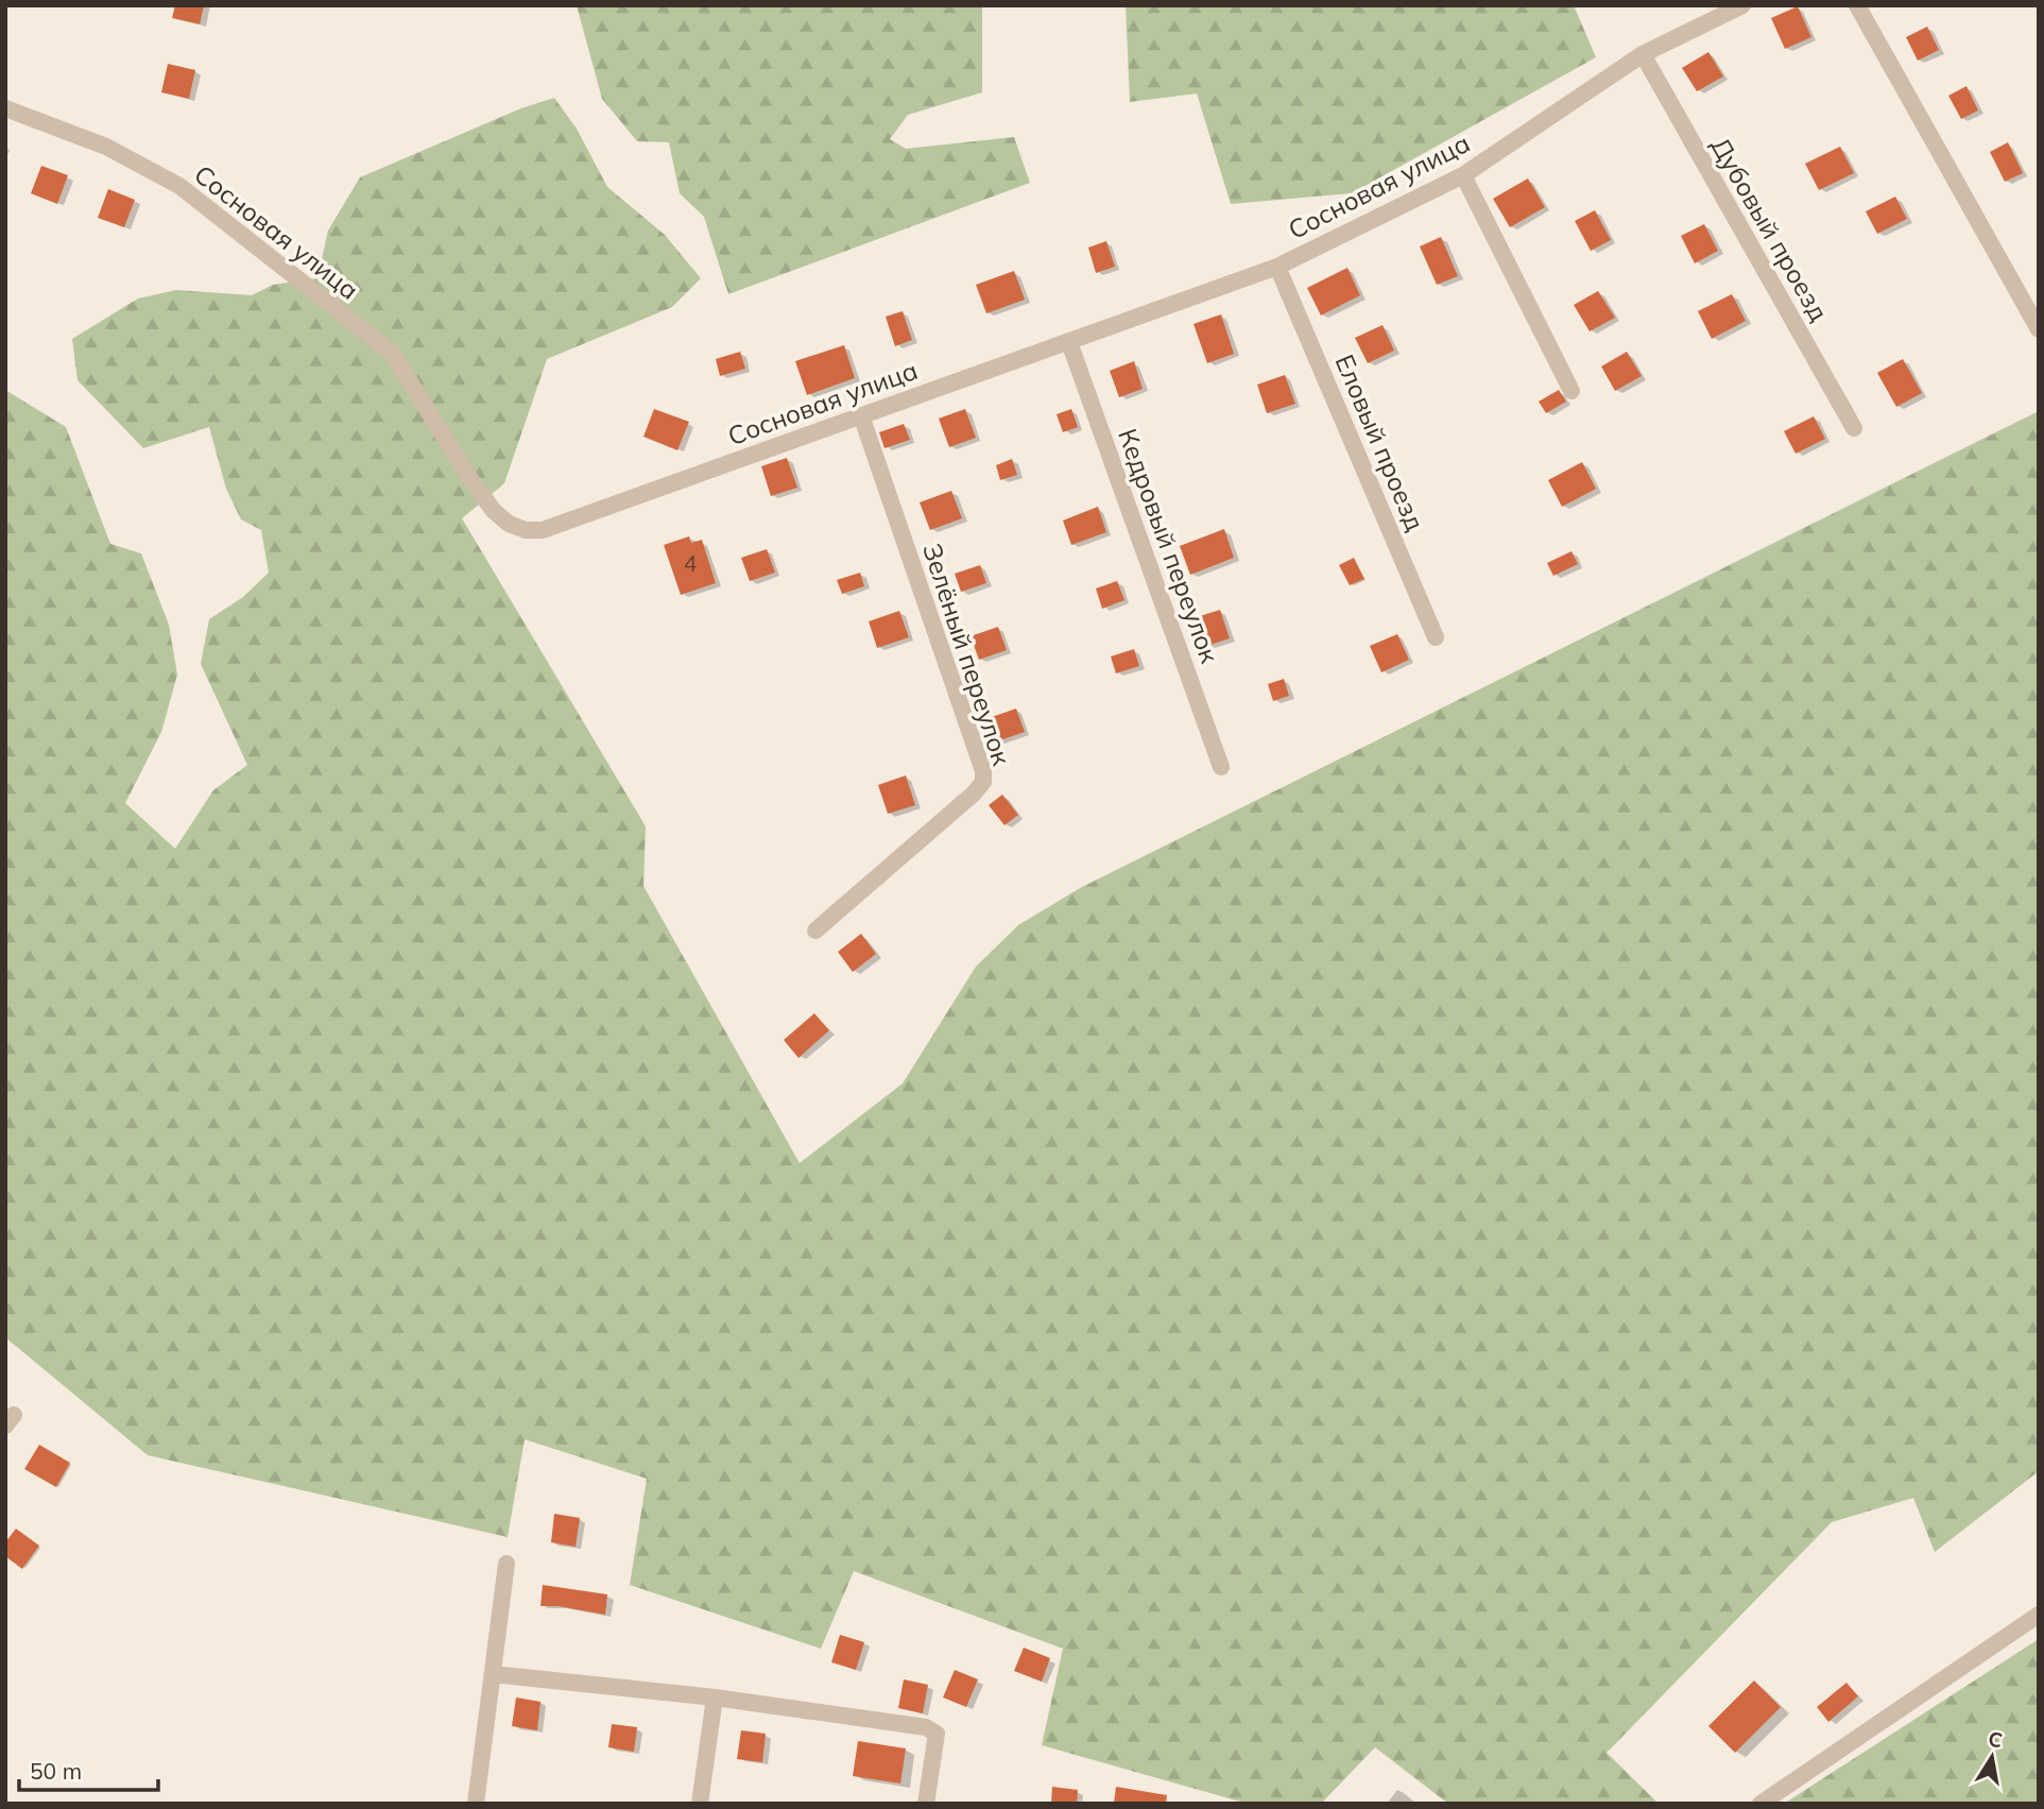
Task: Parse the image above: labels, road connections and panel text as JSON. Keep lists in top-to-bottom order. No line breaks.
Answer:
{"streets":{"street":["Сосновая улица","Дубовый проезд","Еловый проезд","Кедровый переулок","Зелёный переулок"]},"crossings":[["Сосновая улица","Дубовый проезд"],["Сосновая улица","Еловый проезд"],["Сосновая улица","Кедровый переулок"],["Сосновая улица","Зелёный переулок"]],"house_numbers":["4"],"scale_bar":"50 m","north":"top"}
